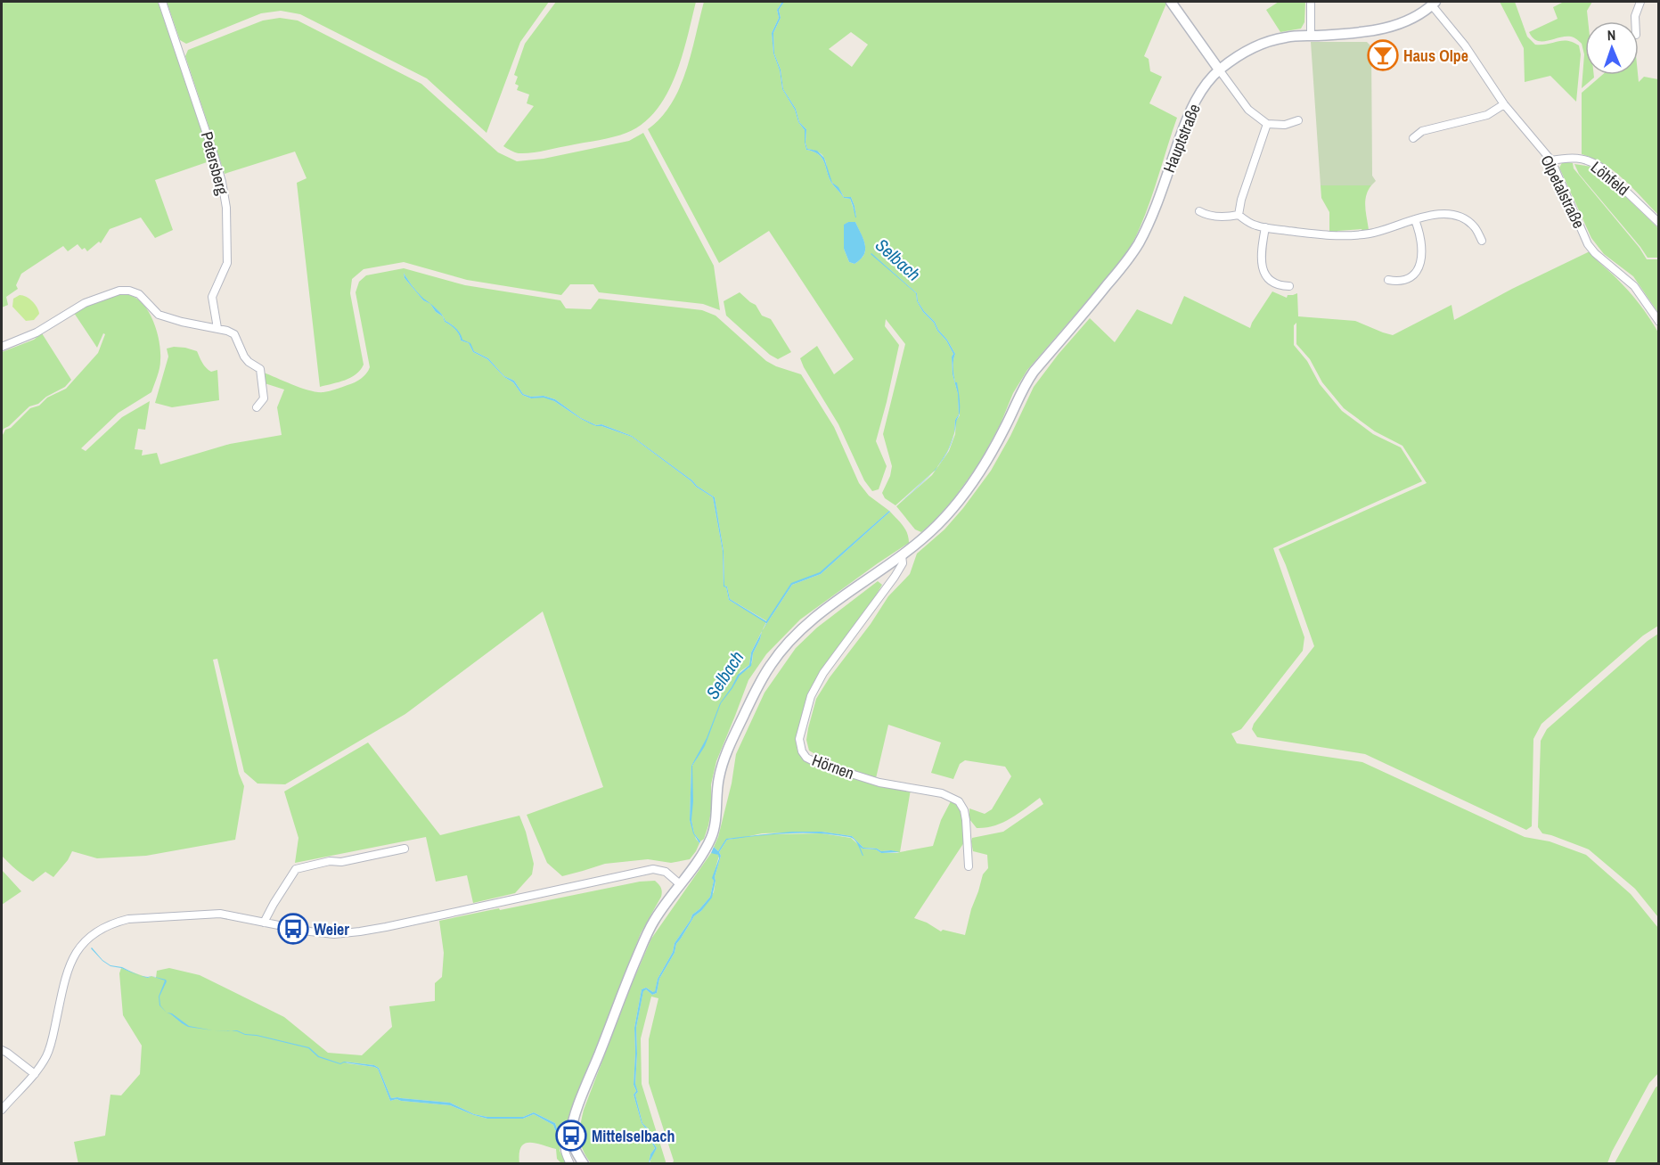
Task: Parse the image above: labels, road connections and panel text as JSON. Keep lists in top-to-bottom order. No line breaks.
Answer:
{"streets":{"street":["Hauptstraße","Petersberg","Löhfeld","Olpetalstraße","Hörnen"]},"crossings":[["Hauptstraße","Olpetalstraße"],["Hauptstraße","Hörnen"],["Löhfeld","Olpetalstraße"]],"water":["Selbach"],"places":{"bar":["Haus Olpe"],"bus stop":["Weier","Mittelselbach"]},"north":"top"}
